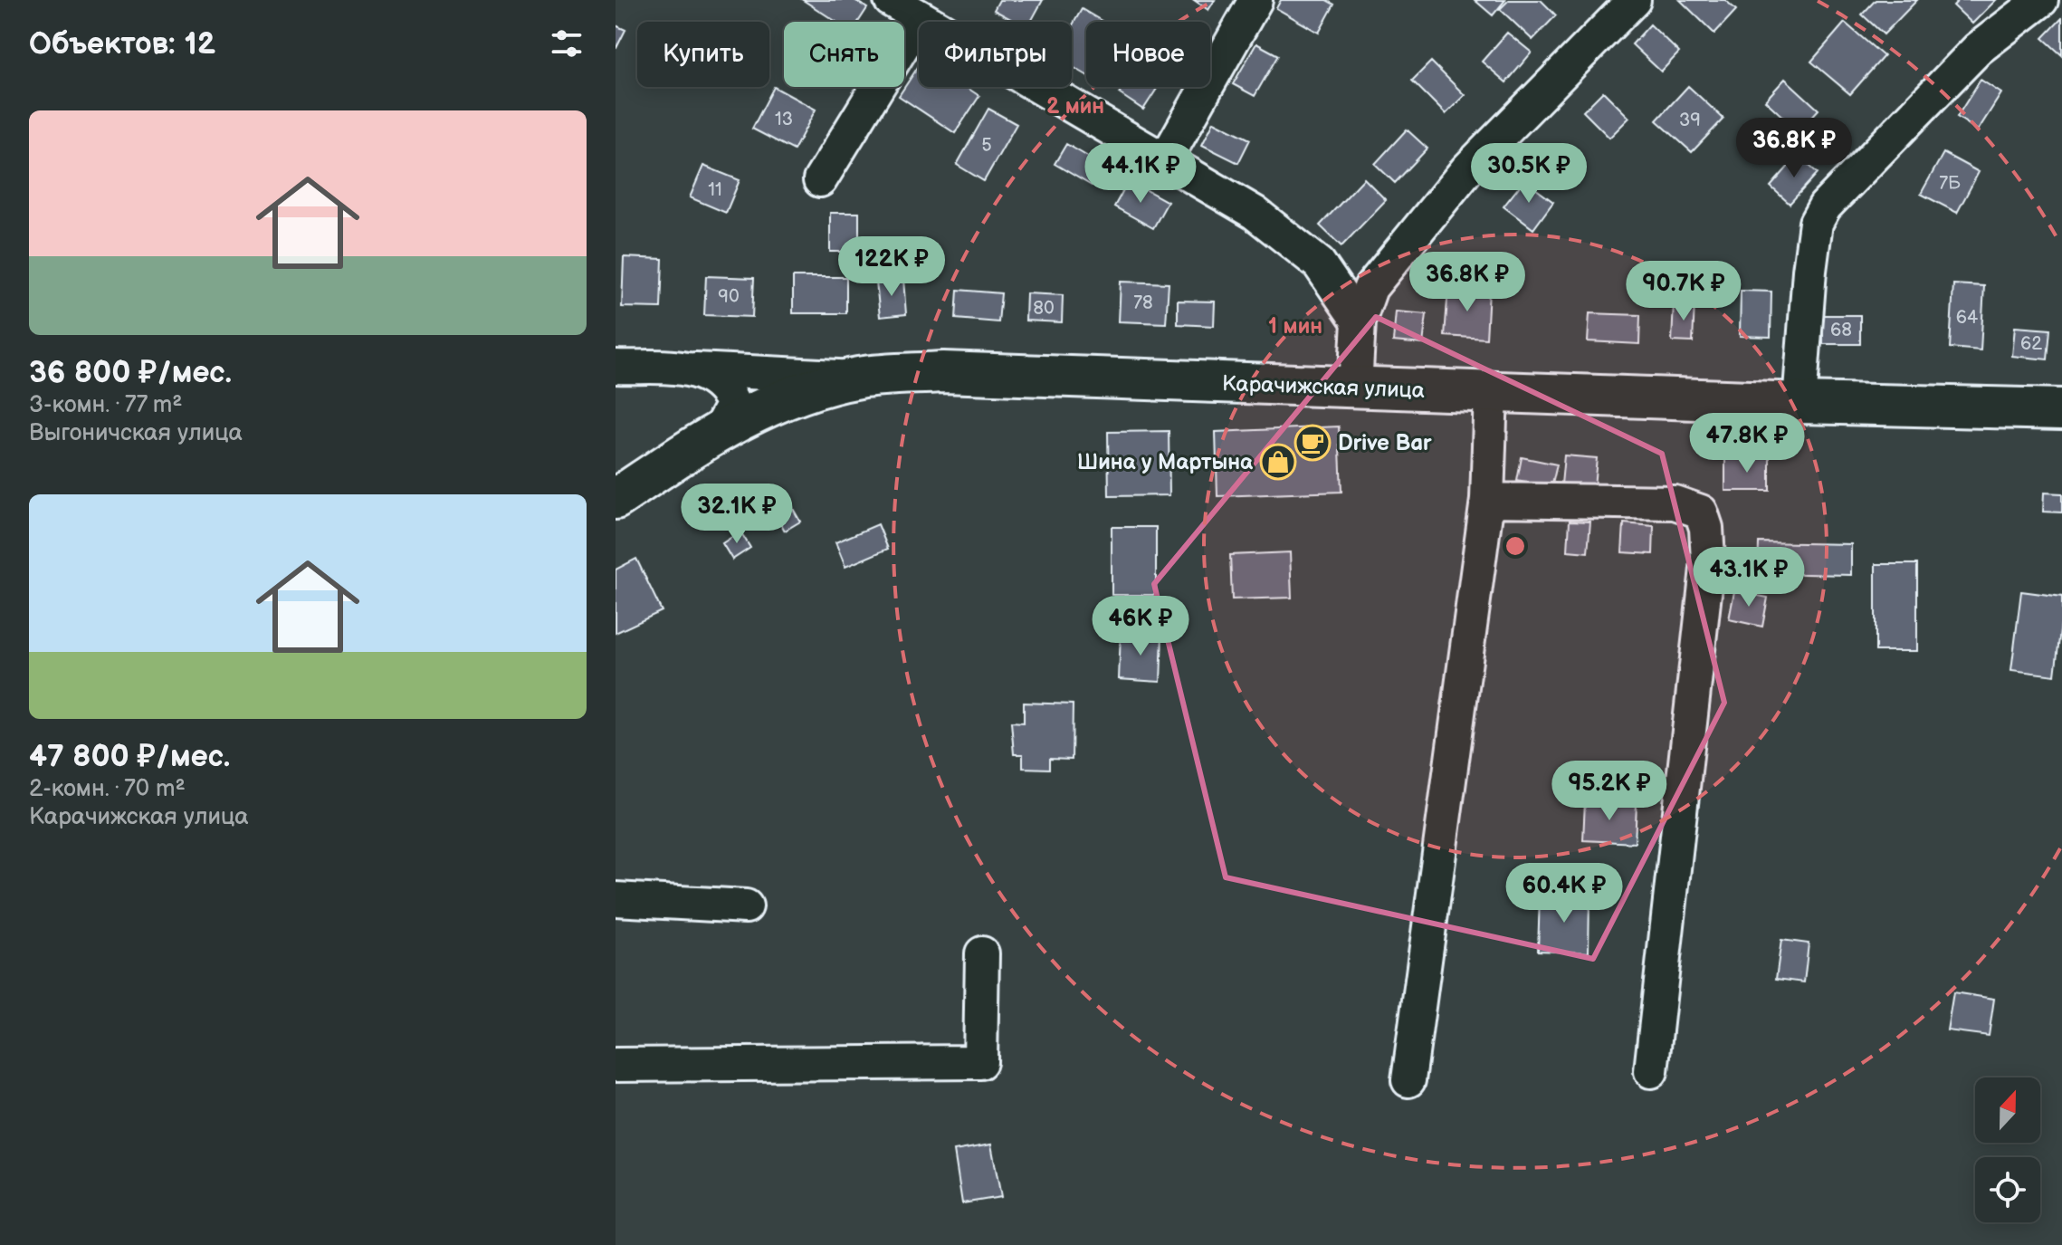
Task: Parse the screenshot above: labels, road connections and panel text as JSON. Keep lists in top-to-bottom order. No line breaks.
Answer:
{"streets":{"main road":["Карачижская улица"]},"places":{"cafe":["Drive Bar"],"shop":["Шина у Мартына"]},"house_numbers":["13","39","5","7Б","11","90","78","80","64","68","62"],"north":"top","page":{"heading":"Объектов: 12","chip":["Купить","Снять","Фильтры","Новое"],"list":[{"name":"36 800 ₽/мес.","note":"3-комн. · 77 m² · Выгоничская улица"},{"name":"47 800 ₽/мес.","note":"2-комн. · 70 m² · Карачижская улица"}],"price":["36.8K ₽","44.1K ₽","30.5K ₽","122K ₽","36.8K ₽","90.7K ₽","47.8K ₽","32.1K ₽","43.1K ₽","46K ₽","95.2K ₽","60.4K ₽"]},"rings":["2 мин","1 мин"]}
